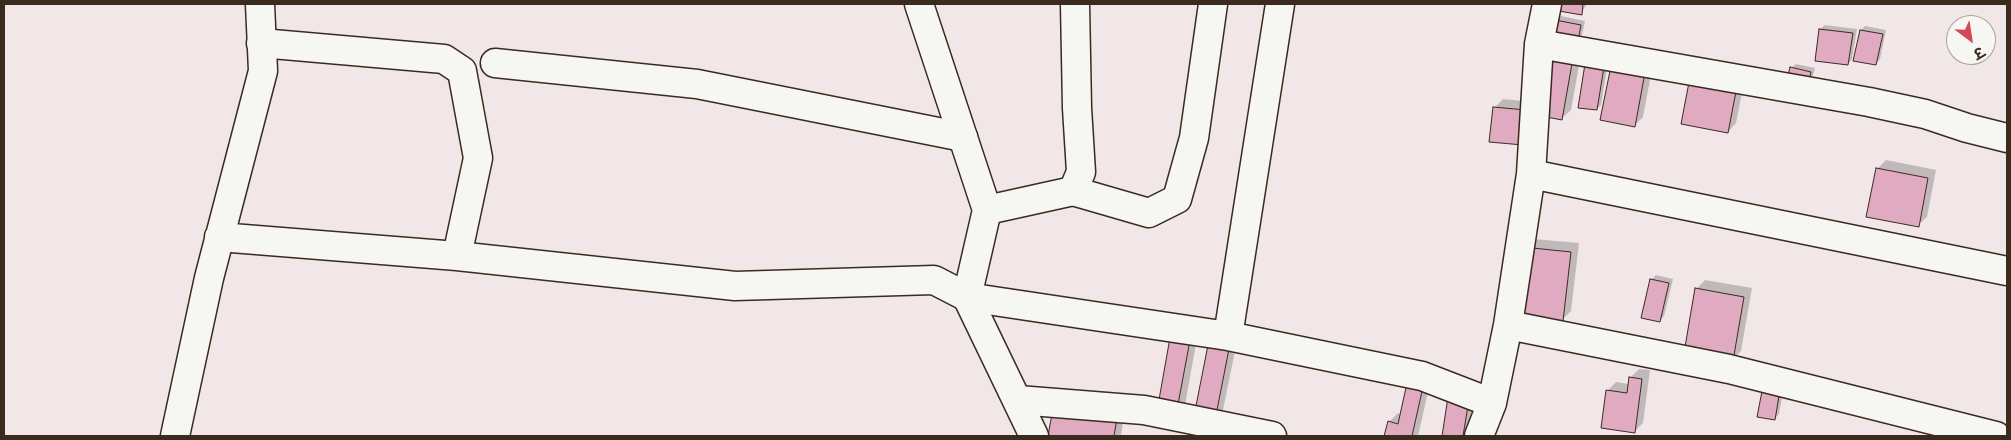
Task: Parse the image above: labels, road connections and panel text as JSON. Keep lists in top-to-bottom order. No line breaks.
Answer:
{"north":"bottom right"}
